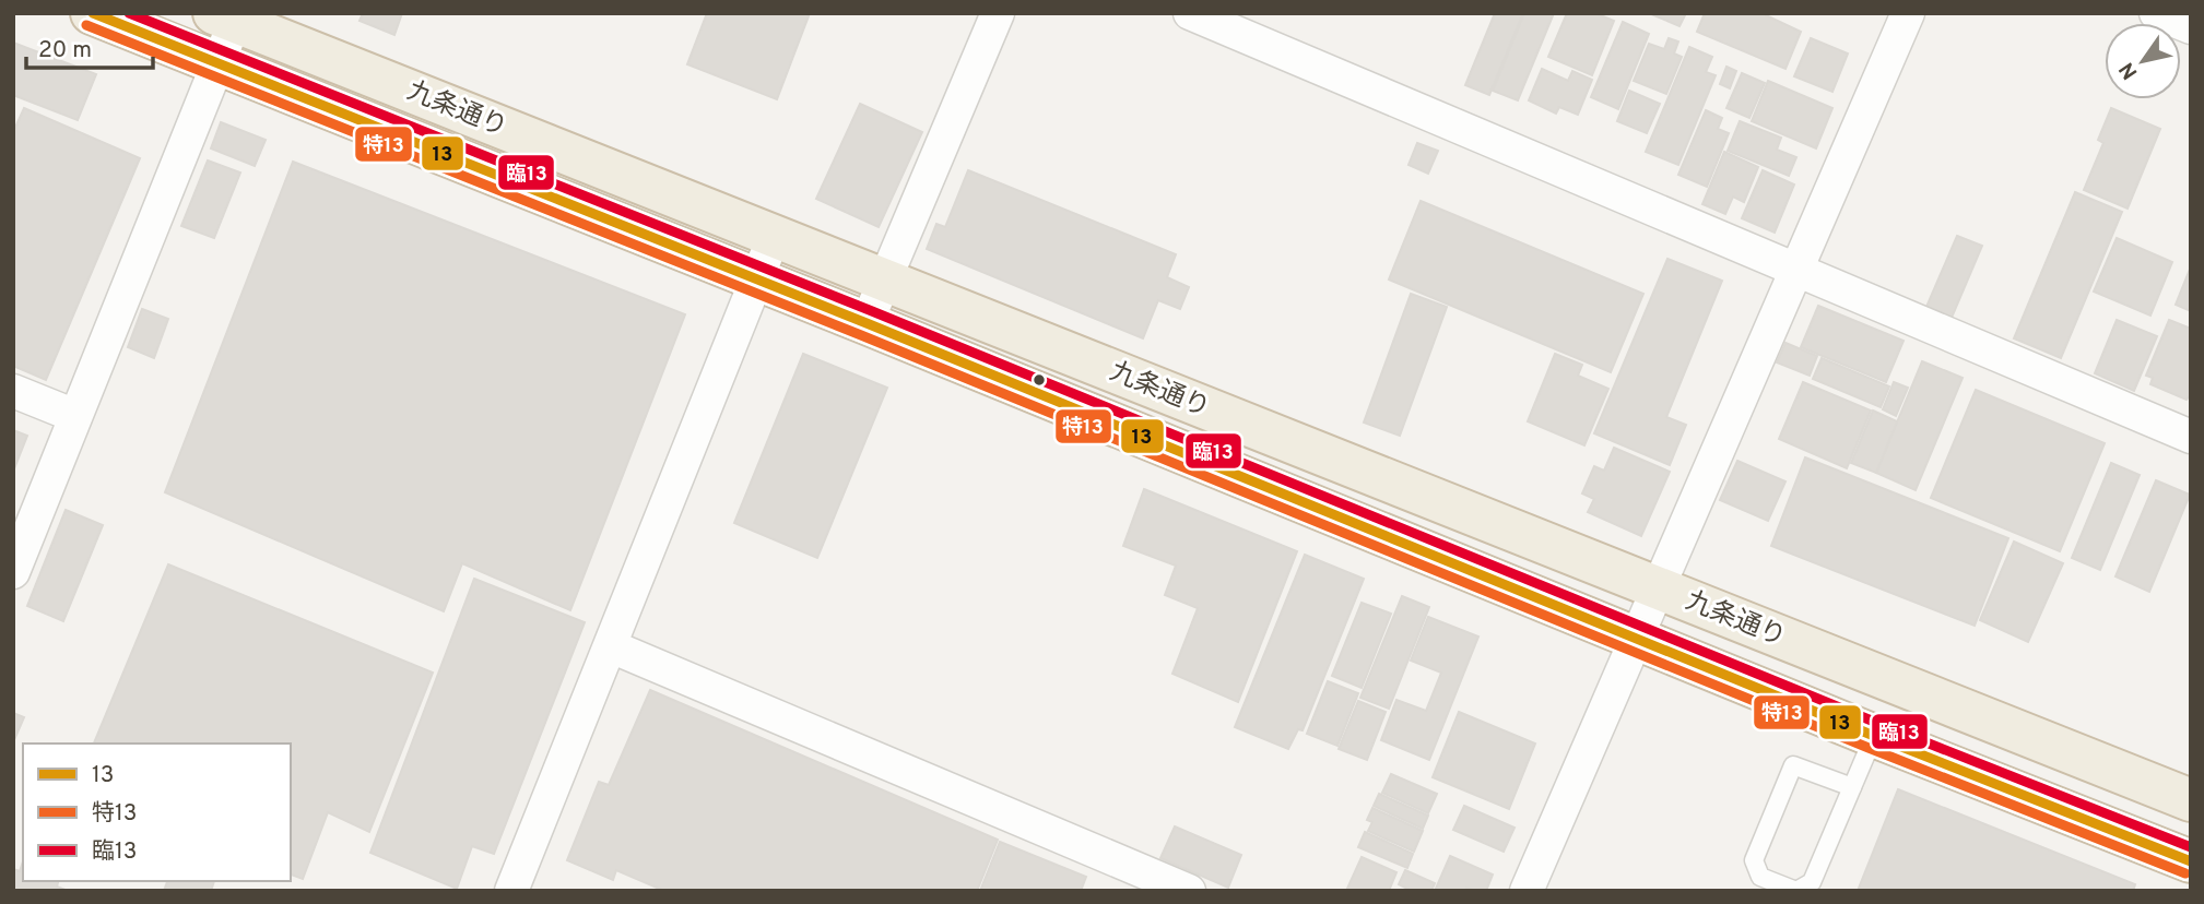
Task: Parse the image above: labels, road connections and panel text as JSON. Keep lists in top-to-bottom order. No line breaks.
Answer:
{"streets":{"highway":["九条通り"]},"lines":["transit line 13","transit line 臨13","transit line 特13"],"legend":["13","特13","臨13"],"scale_bar":"20 m","north":"bottom left"}
